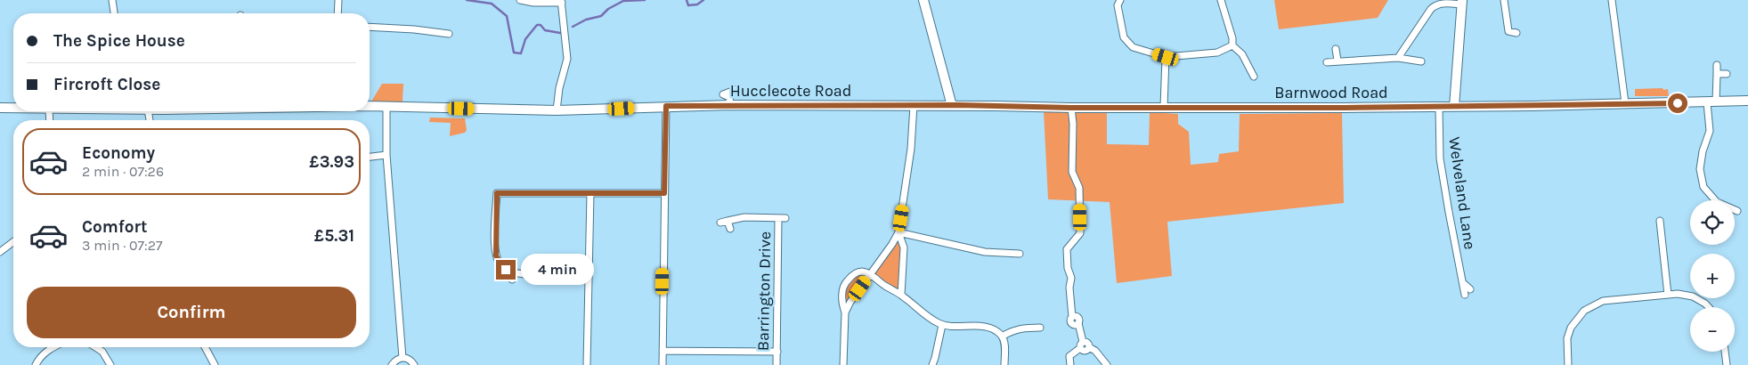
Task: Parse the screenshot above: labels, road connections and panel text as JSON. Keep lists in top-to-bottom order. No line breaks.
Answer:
{"streets":{"street":["Hucclecote Road","Barnwood Road","Welveland Lane","Barrington Drive"]},"crossings":[["Hucclecote Road","Barnwood Road"],["Barnwood Road","Welveland Lane"]],"page":{"banner":["The Spice House","Fircroft Close"],"list":[{"name":"Economy","note":"2 min · 07:26","value":"£3.93"},{"name":"Comfort","note":"3 min · 07:27","value":"£5.31"}],"map_buttons":["+","−"],"bubble":"4 min","buttons":"Confirm"}}
